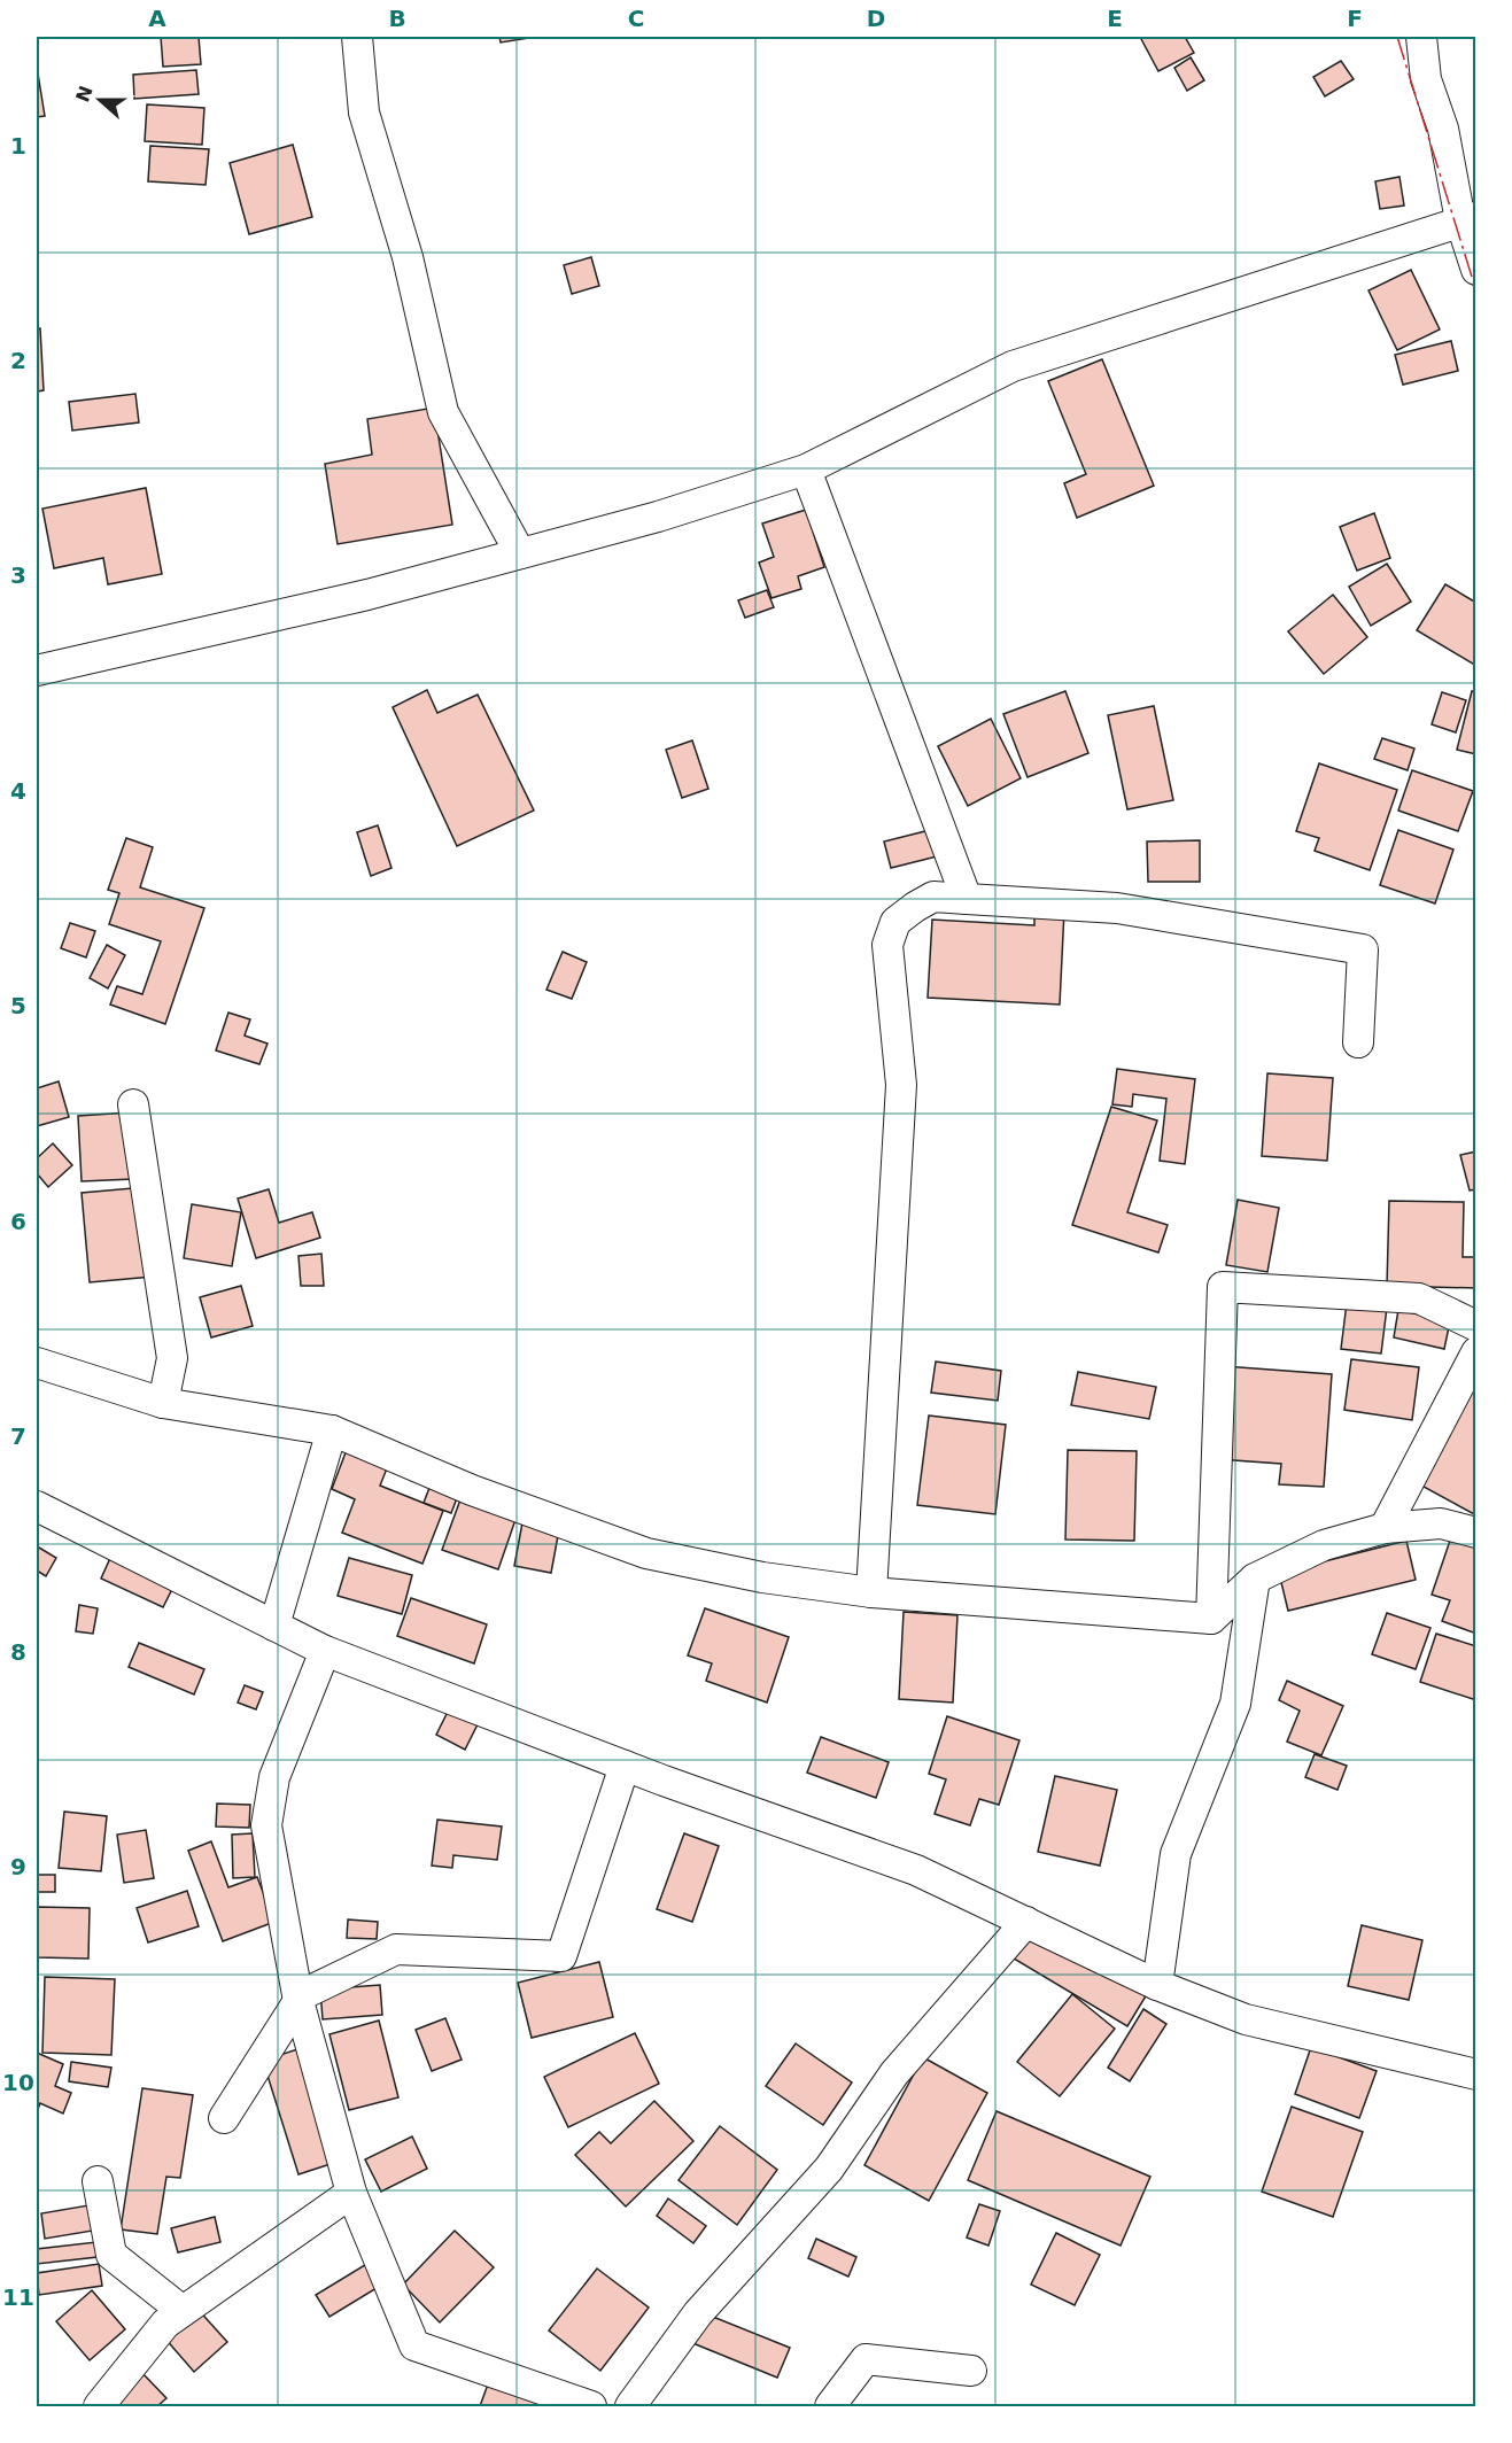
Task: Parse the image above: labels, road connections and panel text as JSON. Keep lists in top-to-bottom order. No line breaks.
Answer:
{"north":"left","grid":{"columns":["A","B","C","D","E","F"],"rows":["1","2","3","4","5","6","7","8","9","10","11"]}}
